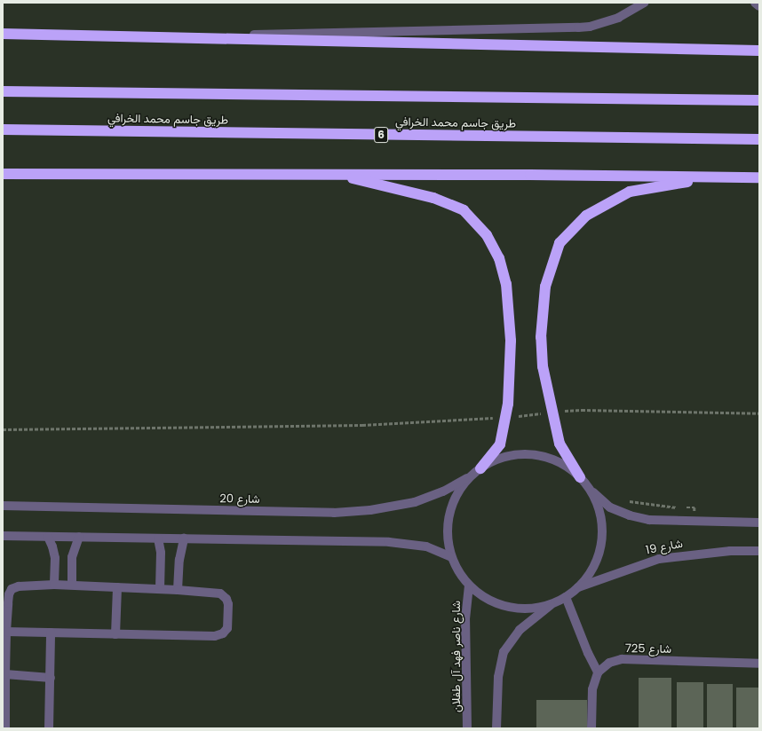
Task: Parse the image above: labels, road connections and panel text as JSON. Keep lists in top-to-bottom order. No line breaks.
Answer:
{"streets":{"highway":["طريق جاسم محمد الخرافي","6"],"street":["شارع 20","شارع 19","شارع 725","شارع ناصر فهد آل طفلان"]}}
